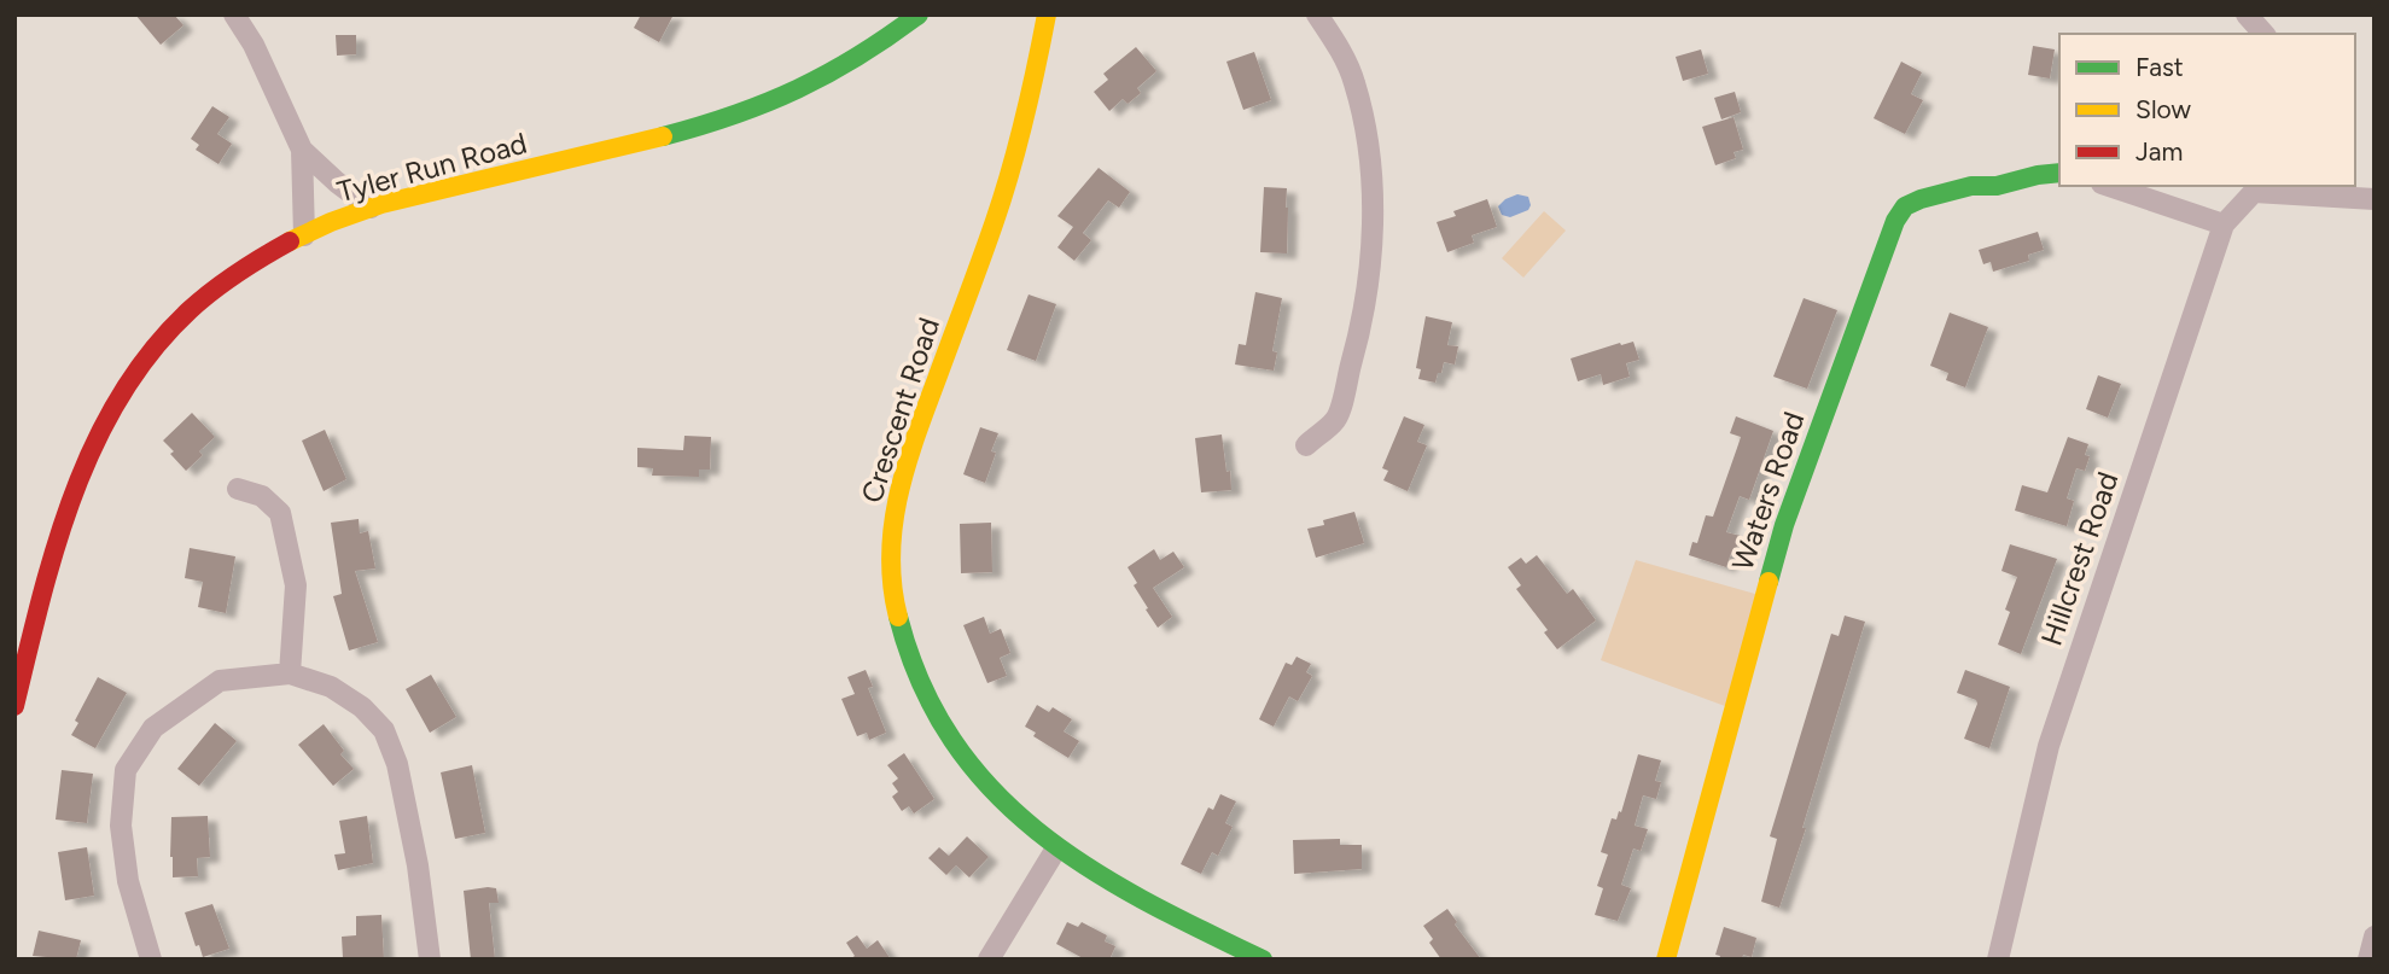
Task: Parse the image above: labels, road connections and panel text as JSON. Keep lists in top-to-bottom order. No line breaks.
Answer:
{"streets":{"street":["Tyler Run Road","Crescent Road","Waters Road","Hillcrest Road"]},"legend":["Fast","Slow","Jam"]}
